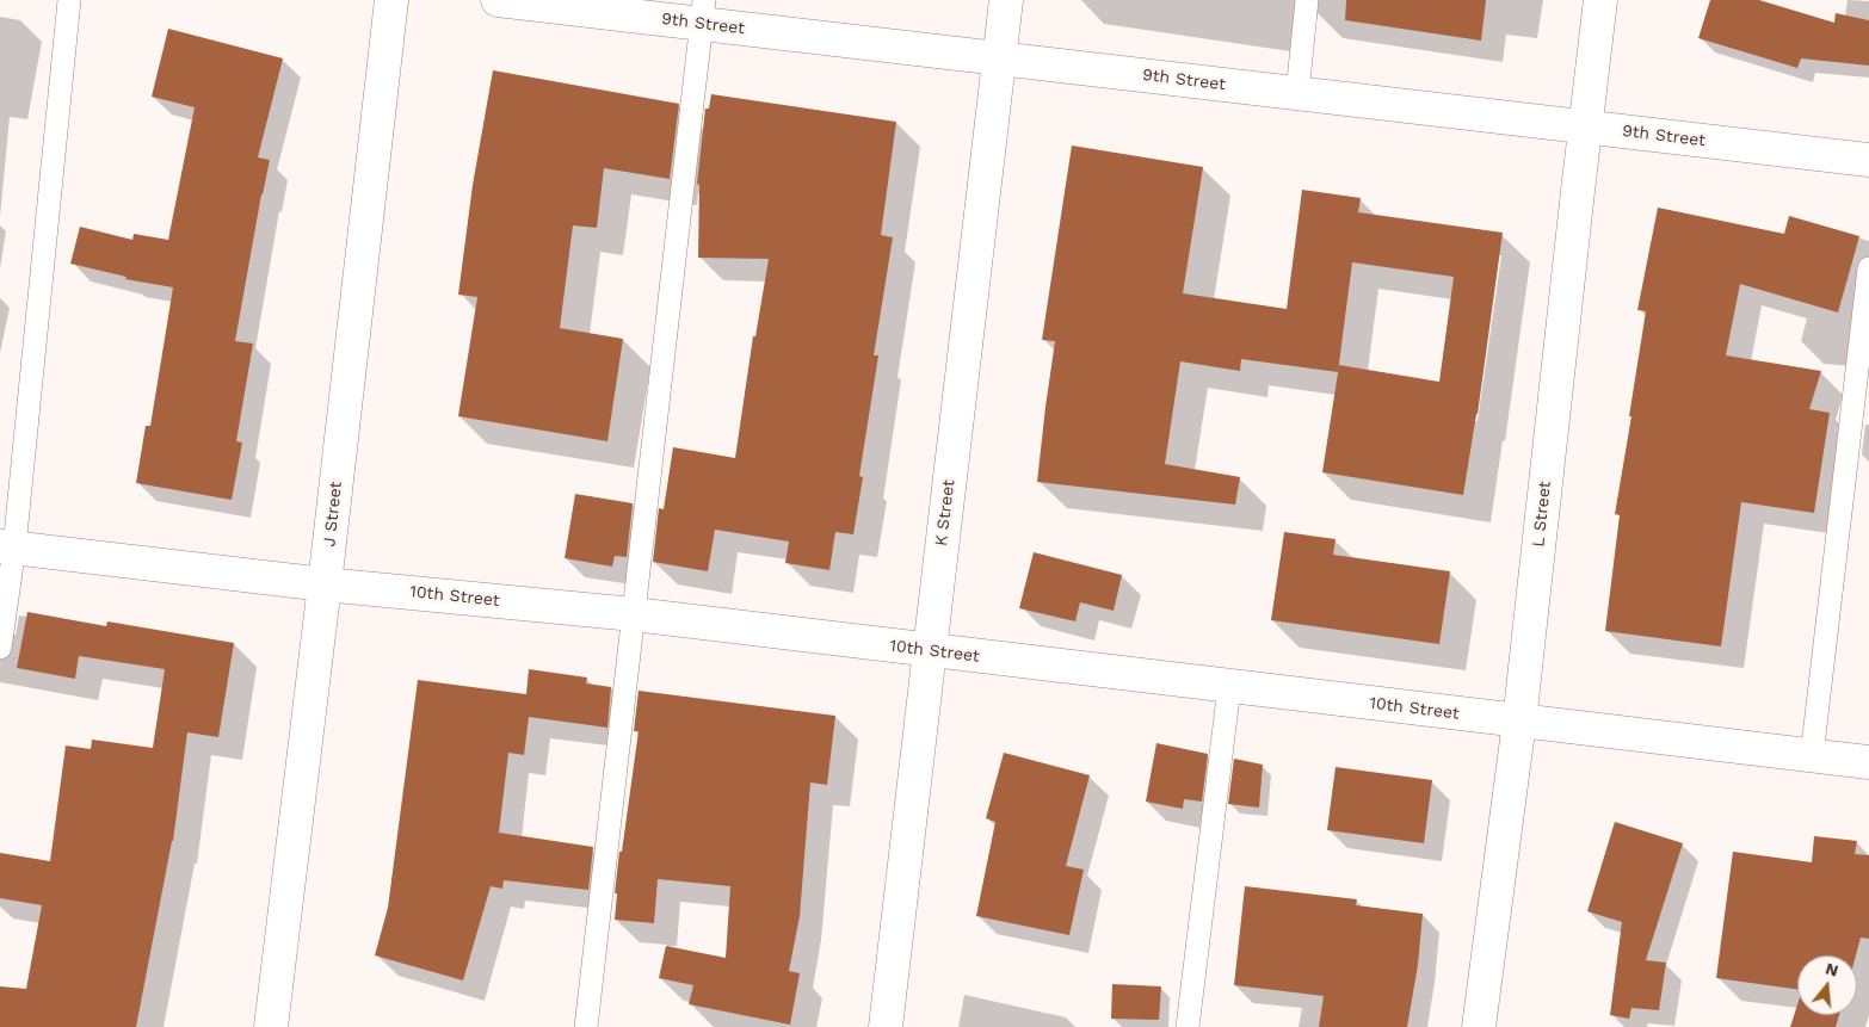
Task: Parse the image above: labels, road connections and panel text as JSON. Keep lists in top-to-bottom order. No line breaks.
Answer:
{"streets":{"street":["9th Street","K Street","J Street","L Street","10th Street"]},"crossings":[["9th Street","K Street"],["9th Street","L Street"],["K Street","10th Street"],["J Street","10th Street"],["L Street","10th Street"]],"north":"top"}
